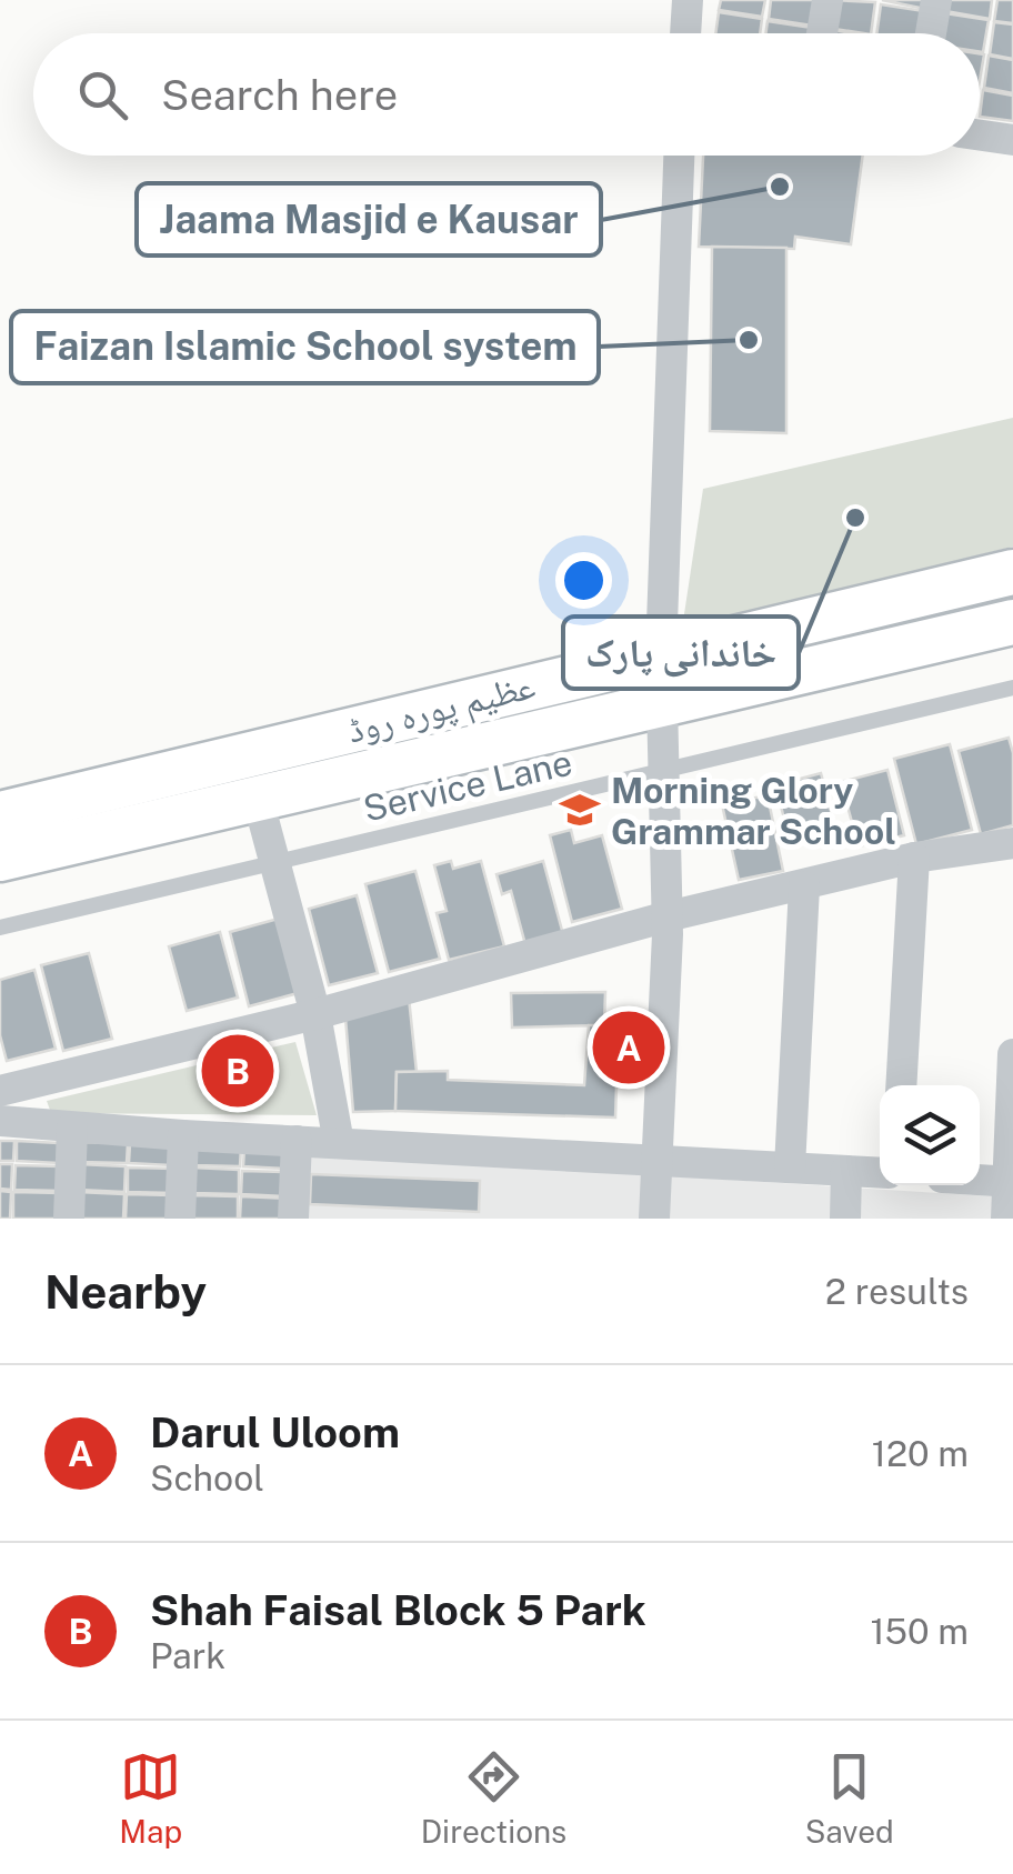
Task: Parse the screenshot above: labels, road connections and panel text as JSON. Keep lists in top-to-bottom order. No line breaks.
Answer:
{"streets":{"main road":["عظیم پورہ روڈ"],"lane":["Service Lane"]},"places":{"other":["Jaama Masjid e Kausar","Faizan Islamic School system","خاندانی پارک"],"school or university":["Morning Glory Grammar School"]},"page":{"search":"Search here","pins":["A","B"],"heading":["Nearby","2 results"],"list":[{"mark":"A","name":"Darul Uloom","note":"School","value":"120 m"},{"mark":"B","name":"Shah Faisal Block 5 Park","note":"Park","value":"150 m"}],"nav":["Map","Directions","Saved"]}}
